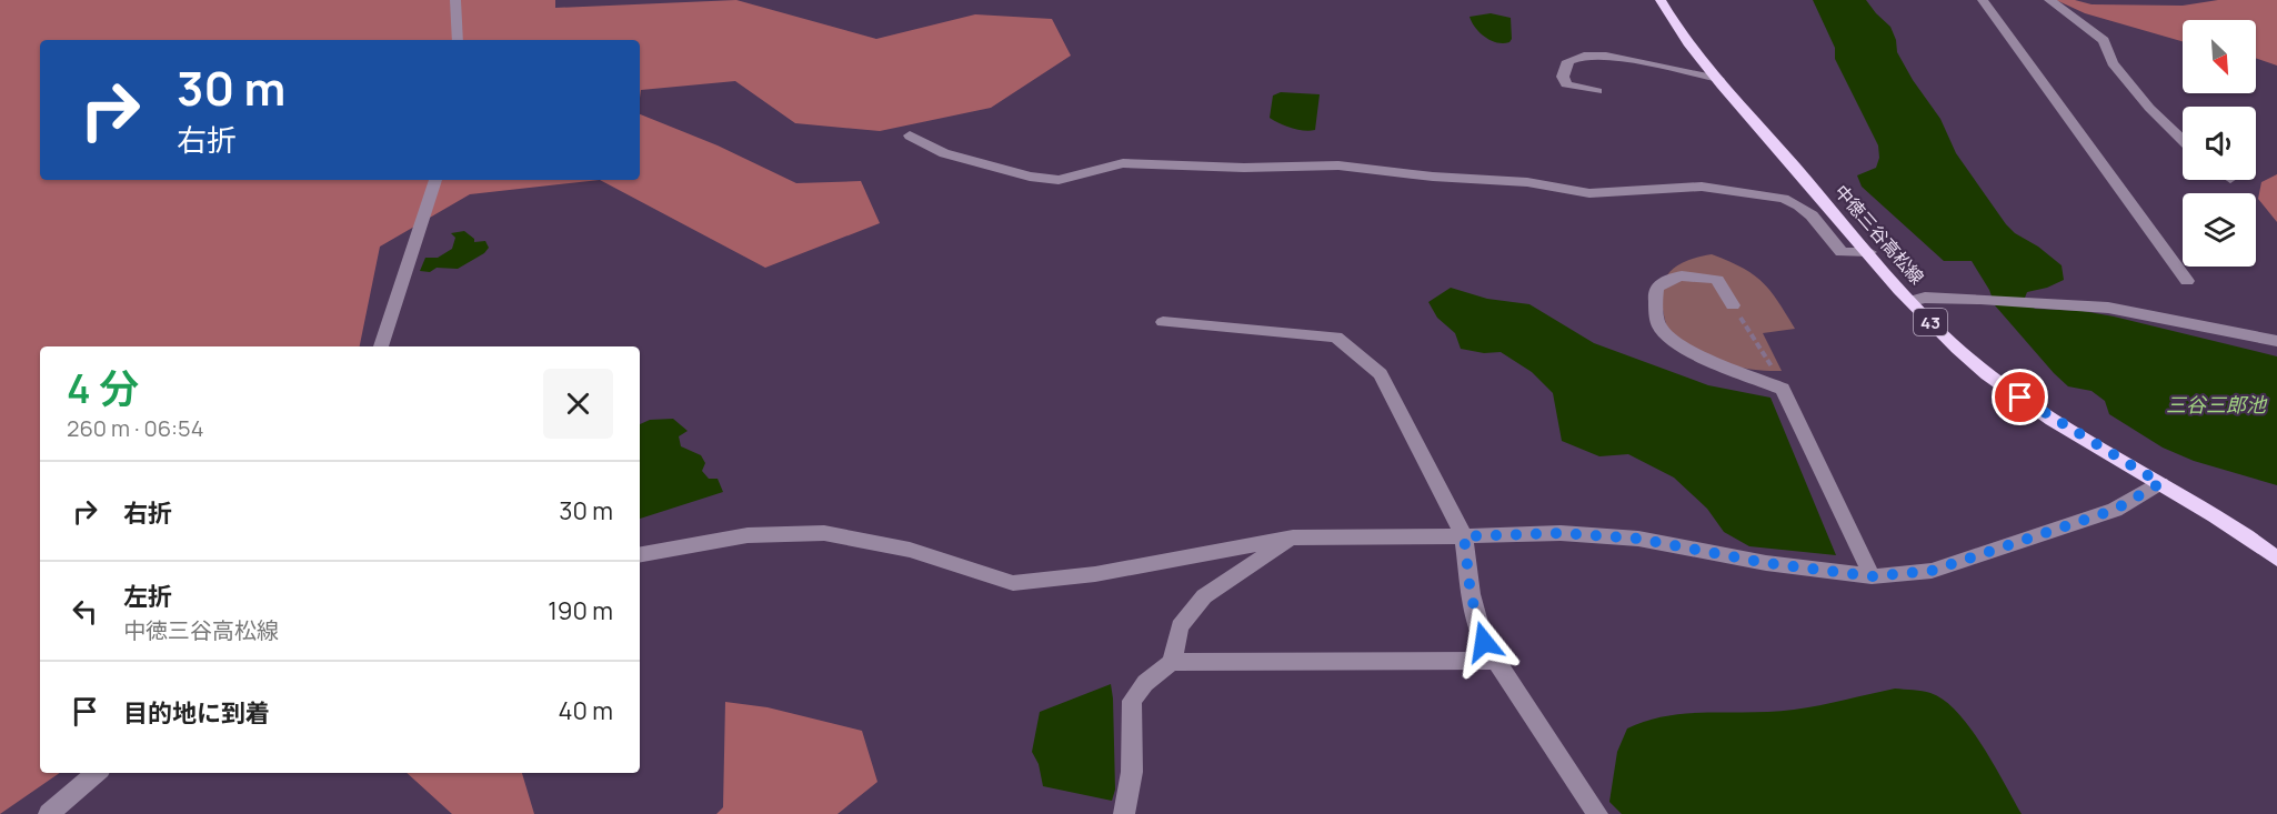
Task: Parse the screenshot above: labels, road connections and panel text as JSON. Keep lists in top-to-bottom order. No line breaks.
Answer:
{"streets":{"main road":["中徳三谷高松線","43"]},"water":["三谷三郎池"],"north":"bottom right","page":{"turn":["30 m","右折"],"heading":["4 分","260 m · 06:54"],"list":[{"name":"右折","value":"30 m"},{"name":"左折","note":"中徳三谷高松線","value":"190 m"},{"name":"目的地に到着","value":"40 m"}]}}
